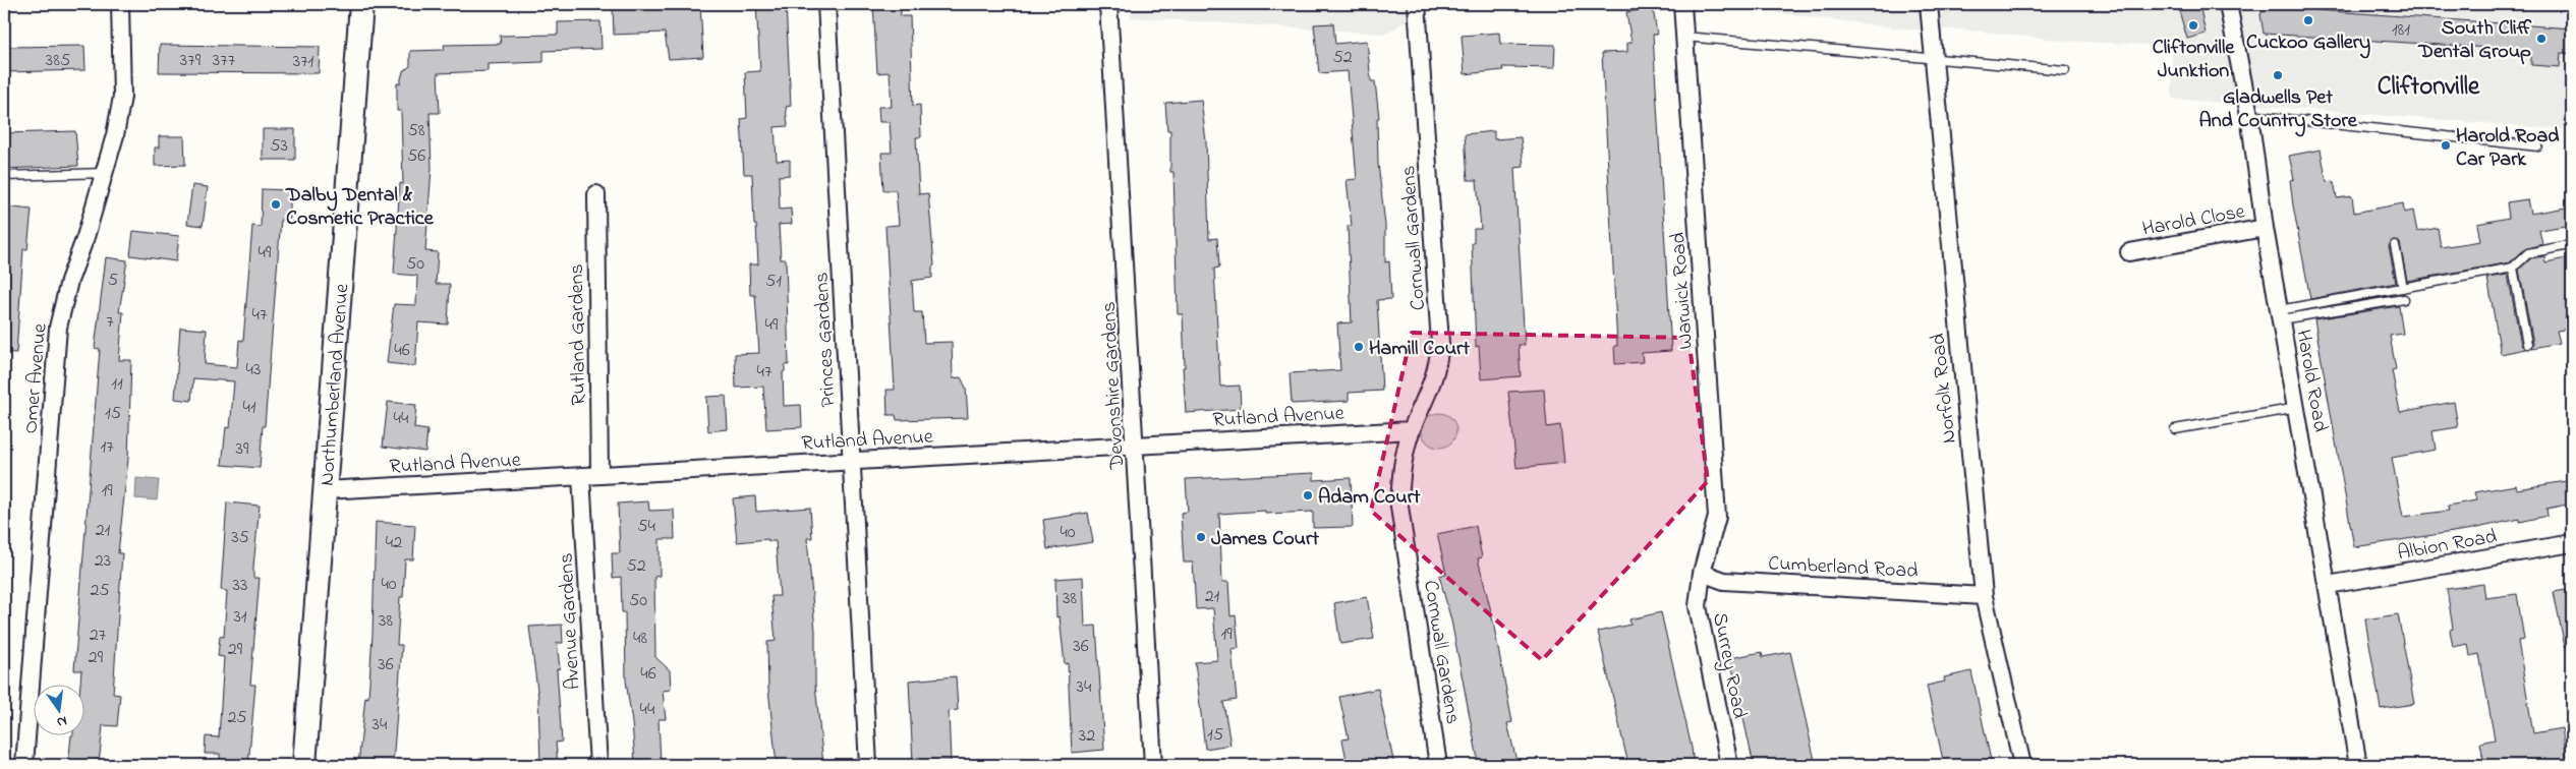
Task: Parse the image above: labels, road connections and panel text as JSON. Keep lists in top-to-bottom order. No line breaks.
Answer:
{"streets":{"street":["Harold Close","Cornwall Gardens","Warwick Road","Rutland Gardens","Princes Gardens","Omer Avenue","Harold Road","Northumberland Avenue","Devonshire Gardens","Norfolk Road","Rutland Avenue","Albion Road","Cumberland Road","Avenue Gardens","Surrey Road"]},"crossings":[["Harold Close","Harold Road"],["Cornwall Gardens","Rutland Avenue"],["Warwick Road","Cumberland Road"],["Warwick Road","Surrey Road"],["Rutland Gardens","Rutland Avenue"],["Princes Gardens","Rutland Avenue"],["Harold Road","Albion Road"],["Northumberland Avenue","Rutland Avenue"],["Devonshire Gardens","Rutland Avenue"],["Norfolk Road","Cumberland Road"],["Rutland Avenue","Avenue Gardens"],["Cumberland Road","Surrey Road"]],"districts":["Cliftonville"],"places":["Cuckoo Gallery","Cliftonville Junktion","South Cliff Dental Group","Gladwells Pet And Country Store","Harold Road Car Park","Dalby Dental & Cosmetic Practice","Hamill Court","Adam Court","James Court"],"house_numbers":["181","52","385","379","377","371","58","53","56","49","50","5","51","47","7","49","46","43","47","11","41","15","44","17","39","19","54","21","40","35","42","23","52","40","33","25","21","38","50","31","38","19","27","48","36","29","29","36","46","34","44","25","34","15","32"],"north":"bottom"}
